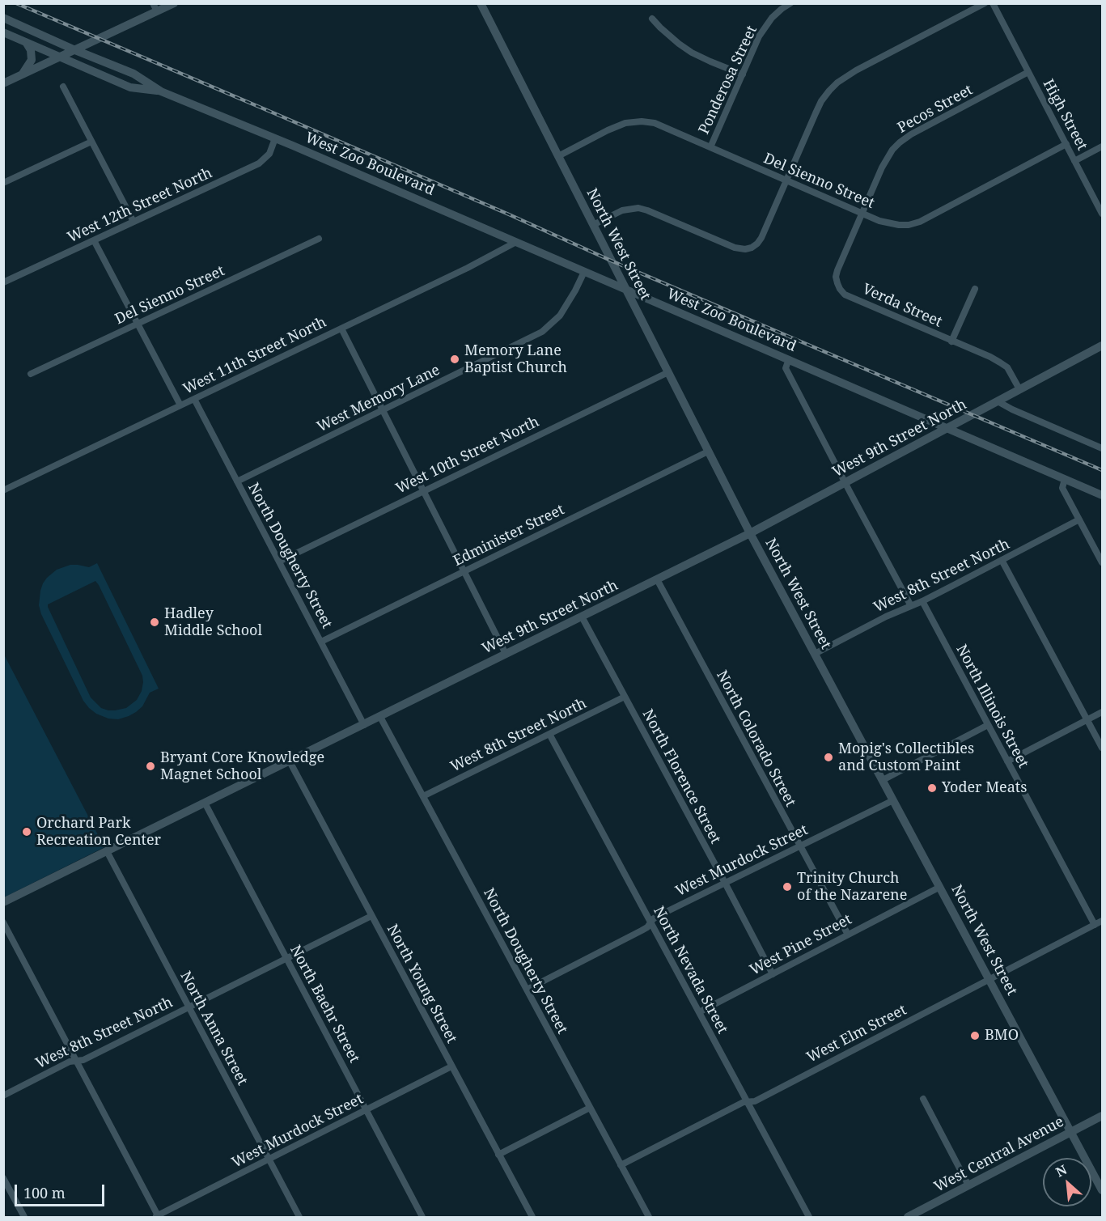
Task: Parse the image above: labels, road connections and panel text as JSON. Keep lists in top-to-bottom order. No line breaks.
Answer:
{"streets":{"main road":["West Zoo Boulevard","North West Street","West 9th Street North","West Central Avenue"],"street":["Ponderosa Street","Pecos Street","High Street","Del Sienno Street","West 12th Street North","Verda Street","West 11th Street North","West Memory Lane","West 10th Street North","Edminister Street","North Dougherty Street","West 8th Street North","North Illinois Street","North Colorado Street","North Florence Street","West Murdock Street","West Pine Street","North Nevada Street","North Young Street","North Baehr Street","North Anna Street","West Elm Street"]},"crossings":[["Ponderosa Street","Del Sienno Street"],["Pecos Street","High Street"],["Pecos Street","Del Sienno Street"],["Pecos Street","Verda Street"],["High Street","Del Sienno Street"],["West Zoo Boulevard","West 12th Street North"],["West Zoo Boulevard","North West Street"],["West Zoo Boulevard","West 11th Street North"],["West Zoo Boulevard","West Memory Lane"],["West Zoo Boulevard","West 9th Street North"],["Del Sienno Street","North West Street"],["Del Sienno Street","Verda Street"],["North West Street","West 9th Street North"],["North West Street","West 10th Street North"],["North West Street","Edminister Street"],["North West Street","West 8th Street North"],["North West Street","West Murdock Street"],["North West Street","West Pine Street"],["North West Street","West Elm Street"],["North West Street","West Central Avenue"],["Verda Street","West 9th Street North"],["West 11th Street North","North Dougherty Street"],["West Memory Lane","North Dougherty Street"],["West 9th Street North","North Dougherty Street"],["West 9th Street North","North Colorado Street"],["West 9th Street North","North Florence Street"],["West 9th Street North","North Young Street"],["West 9th Street North","North Baehr Street"],["West 9th Street North","North Anna Street"],["West 10th Street North","North Dougherty Street"],["Edminister Street","North Dougherty Street"],["North Dougherty Street","West 8th Street North"],["North Dougherty Street","West Murdock Street"],["North Dougherty Street","West Elm Street"],["West 8th Street North","North Illinois Street"],["West 8th Street North","North Florence Street"],["West 8th Street North","North Nevada Street"],["West 8th Street North","North Young Street"],["West 8th Street North","North Baehr Street"],["West 8th Street North","North Anna Street"],["North Illinois Street","West Elm Street"],["North Colorado Street","West Murdock Street"],["North Colorado Street","West Pine Street"],["North Florence Street","West Murdock Street"],["North Florence Street","West Pine Street"],["West Murdock Street","North Nevada Street"],["West Murdock Street","North Young Street"],["West Murdock Street","North Baehr Street"],["West Murdock Street","North Anna Street"],["West Pine Street","North Nevada Street"],["North Nevada Street","West Elm Street"]],"places":["Memory Lane Baptist Church","Hadley Middle School","Mopig's Collectibles and Custom Paint","Bryant Core Knowledge Magnet School","Yoder Meats","Orchard Park Recreation Center","Trinity Church of the Nazarene","BMO"],"scale_bar":"100 m","north":"top left"}
